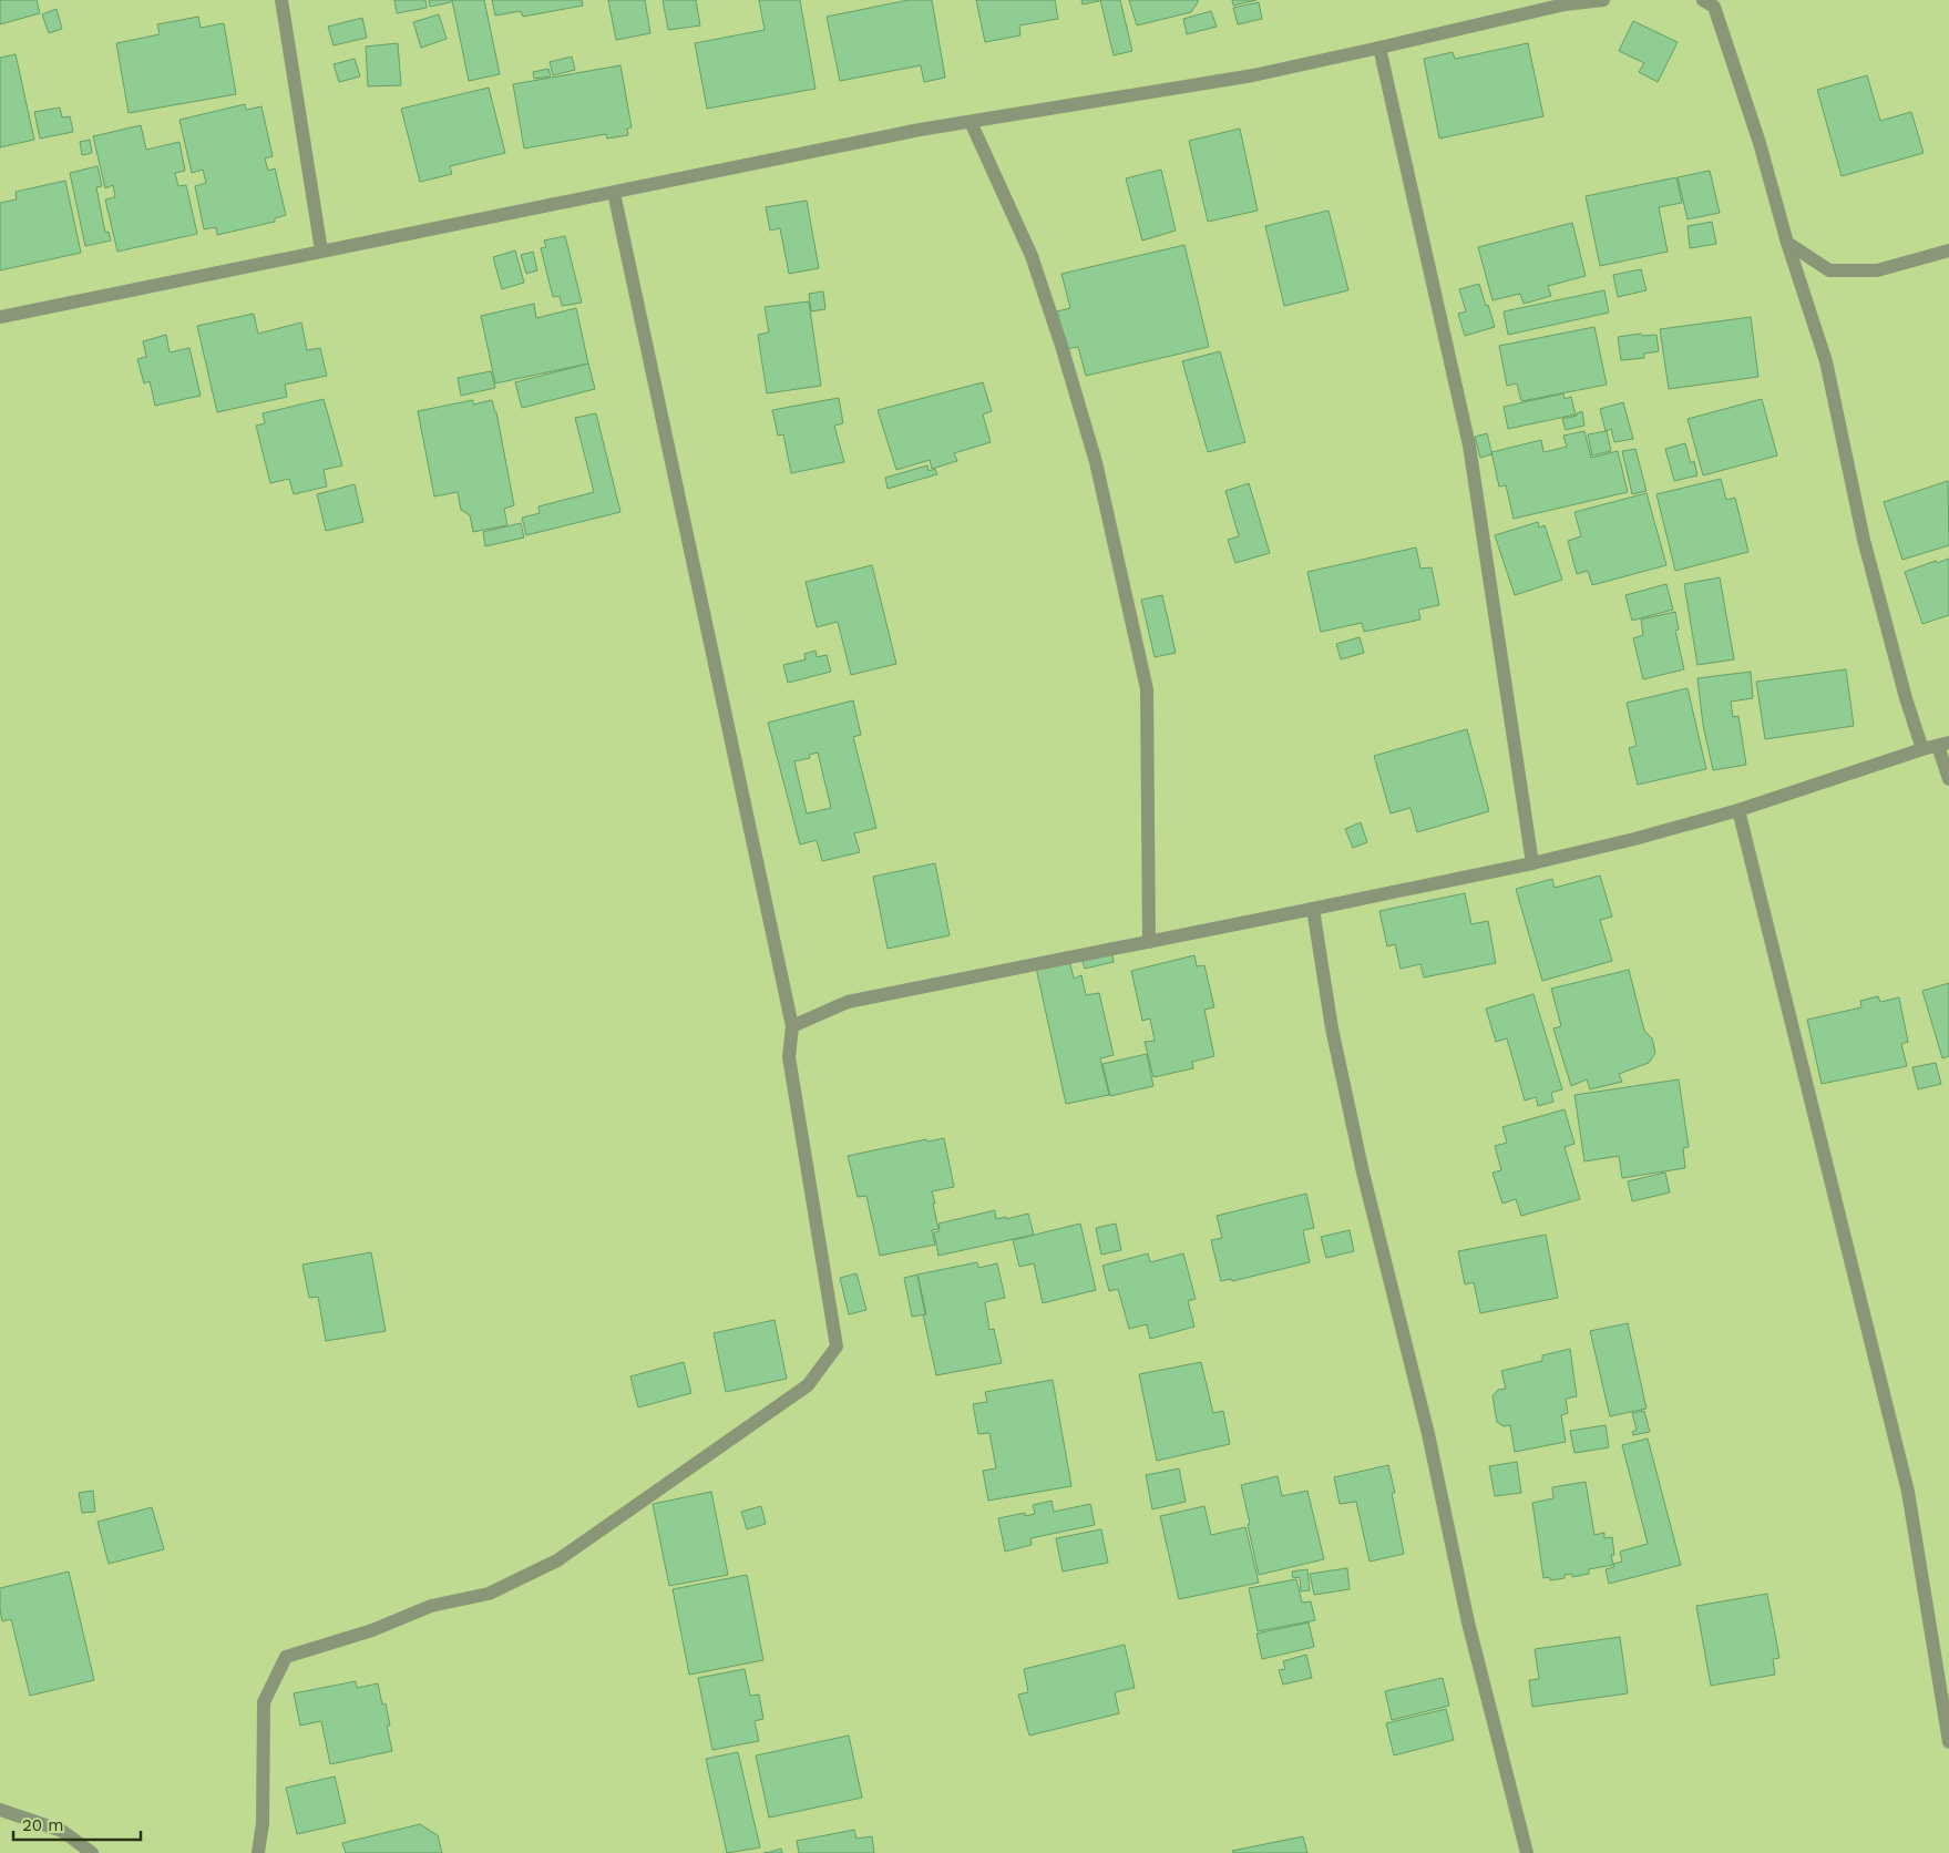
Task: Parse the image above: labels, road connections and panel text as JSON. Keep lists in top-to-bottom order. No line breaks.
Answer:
{"scale_bar":"20 m"}
